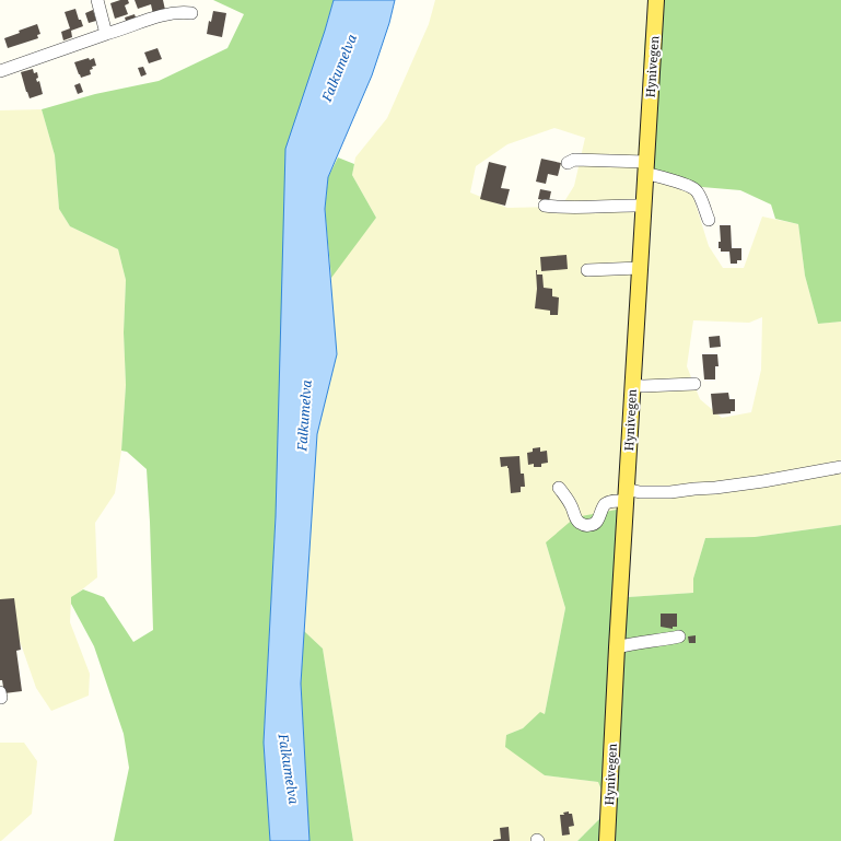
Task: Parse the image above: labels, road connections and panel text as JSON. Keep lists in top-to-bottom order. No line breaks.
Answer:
{"streets":{"main road":["Hynivegen"]},"water":["Falkumelva"]}
